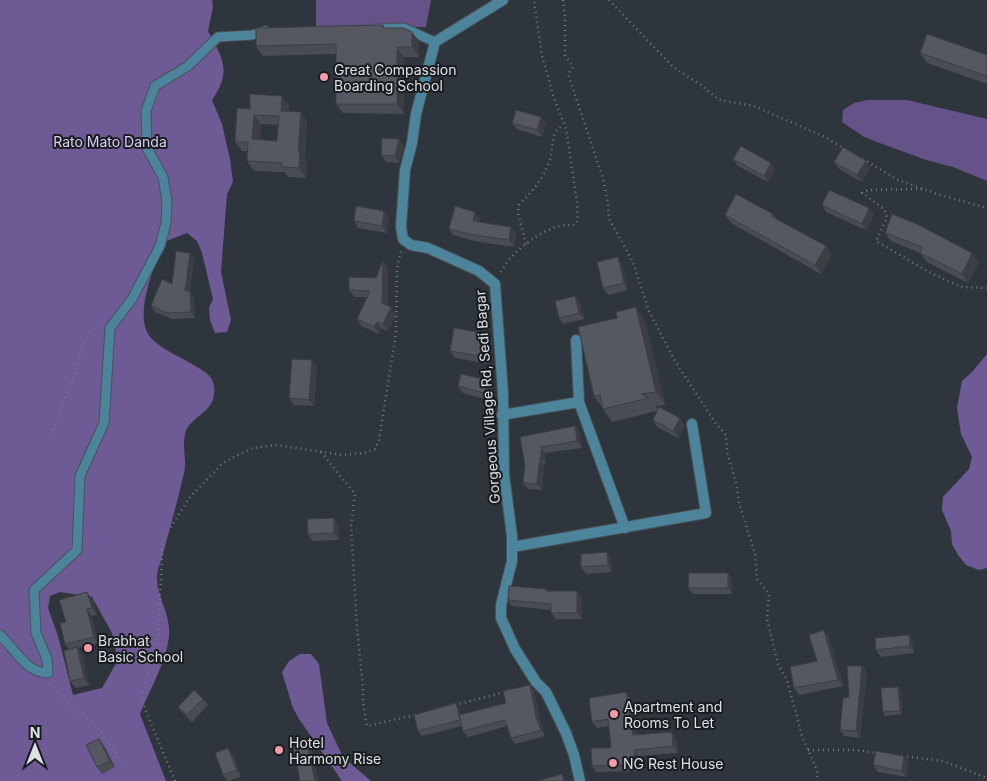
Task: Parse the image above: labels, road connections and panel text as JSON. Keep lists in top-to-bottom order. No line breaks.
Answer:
{"streets":{"street":["Gorgeous Village Rd, Sedi Bagar"]},"parks":["Rato Mato Danda"],"places":["Great Compassion Boarding School","Brabhat Basic School","Apartment and Rooms To Let","Hotel Harmony Rise","NG Rest House"],"north":"top"}
